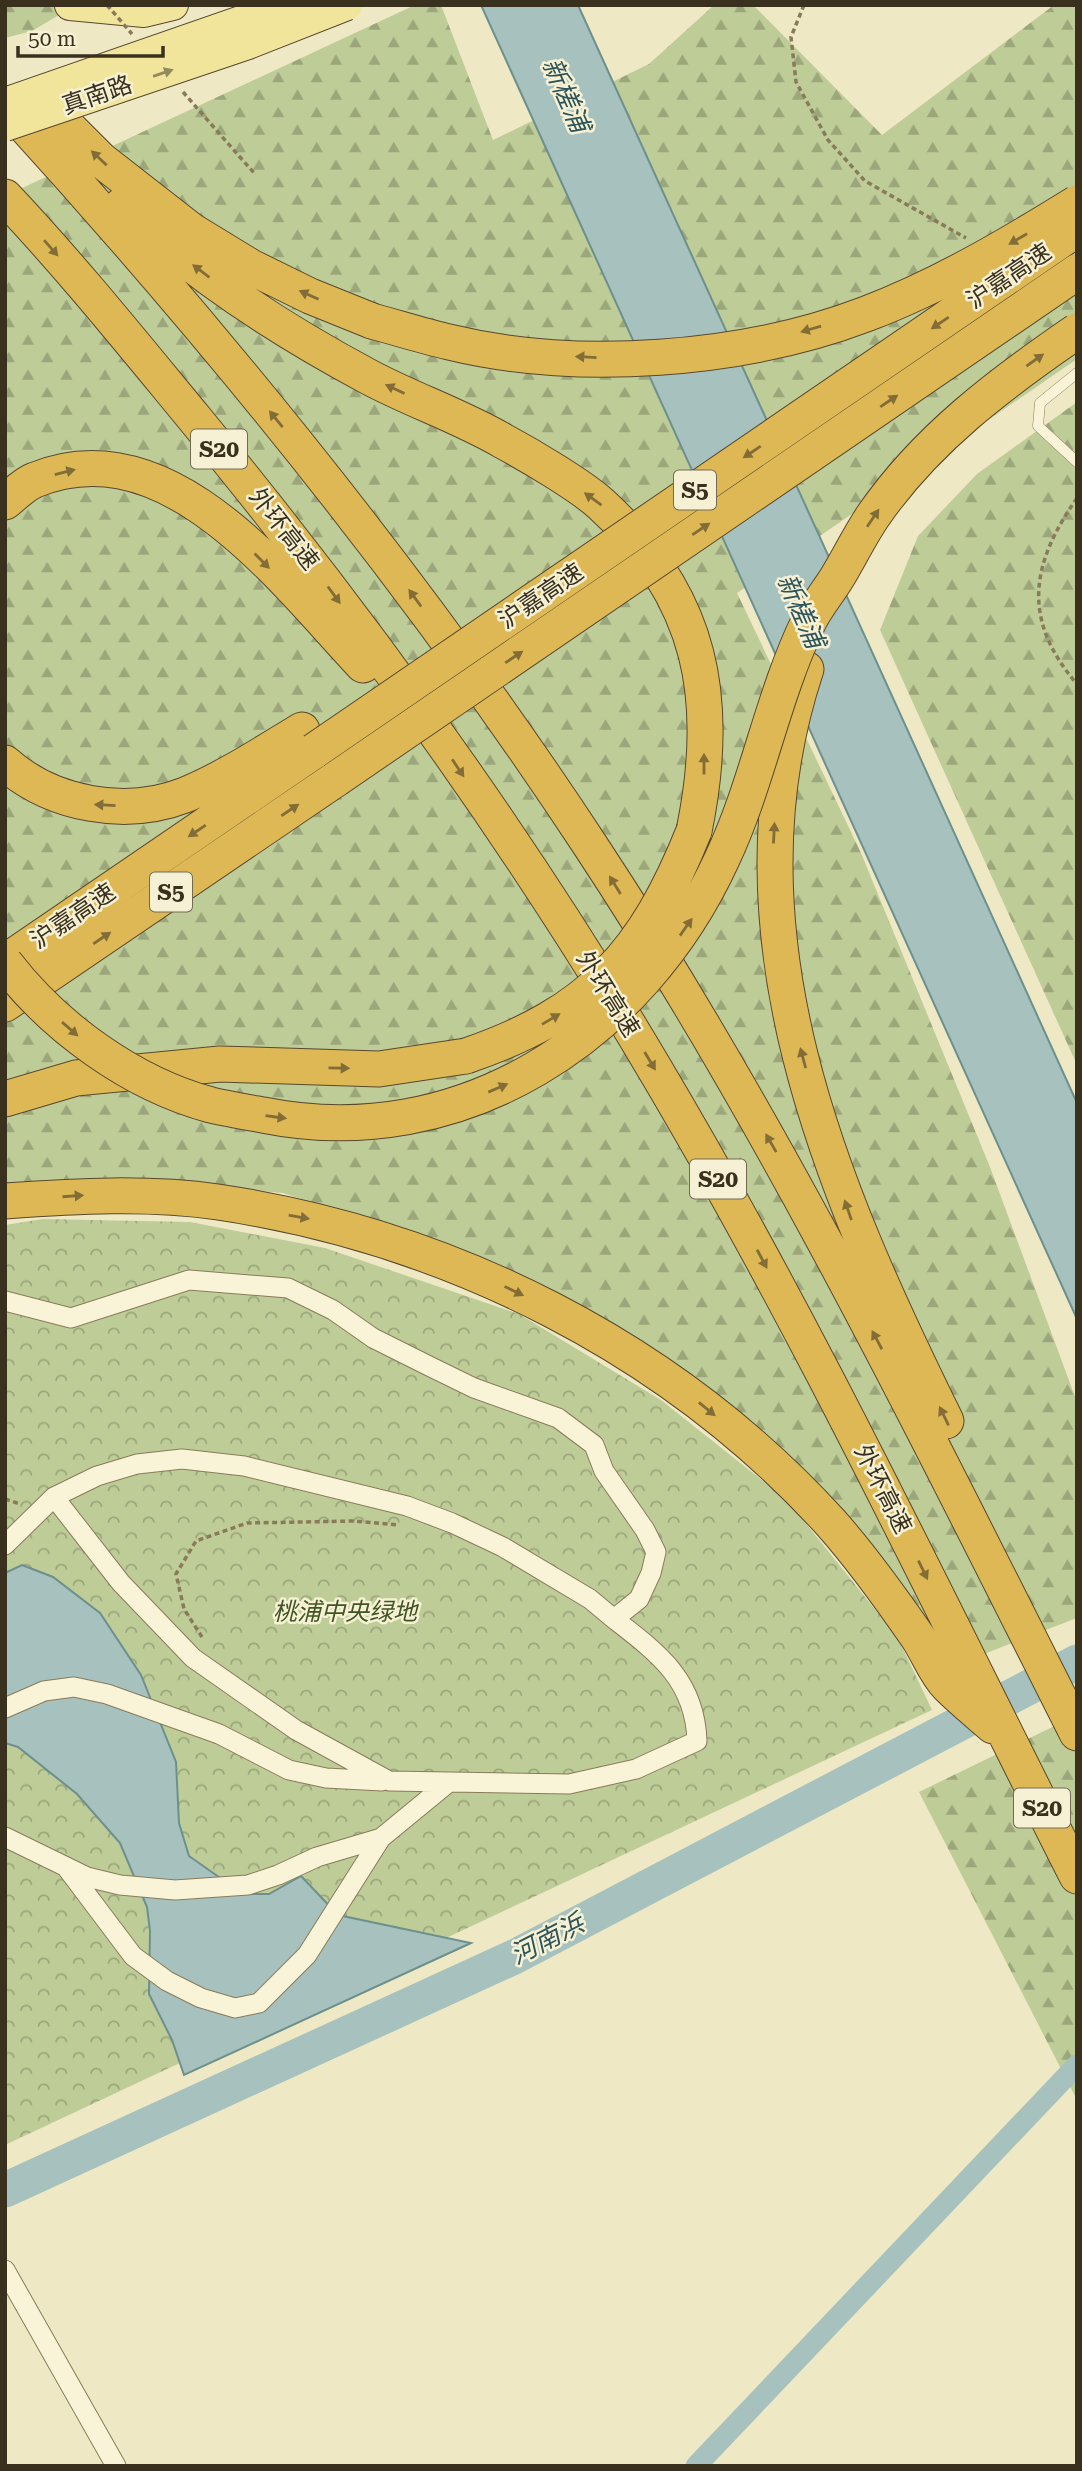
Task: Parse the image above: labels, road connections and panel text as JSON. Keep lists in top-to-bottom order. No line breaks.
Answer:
{"streets":{"highway":["沪嘉高速","S20","S5","外环高速"],"main road":["真南路"]},"crossings":[["真南路","S20"],["S20","外环高速"]],"water":["新槎浦","河南浜"],"parks":["桃浦中央绿地"],"scale_bar":"50 m"}
